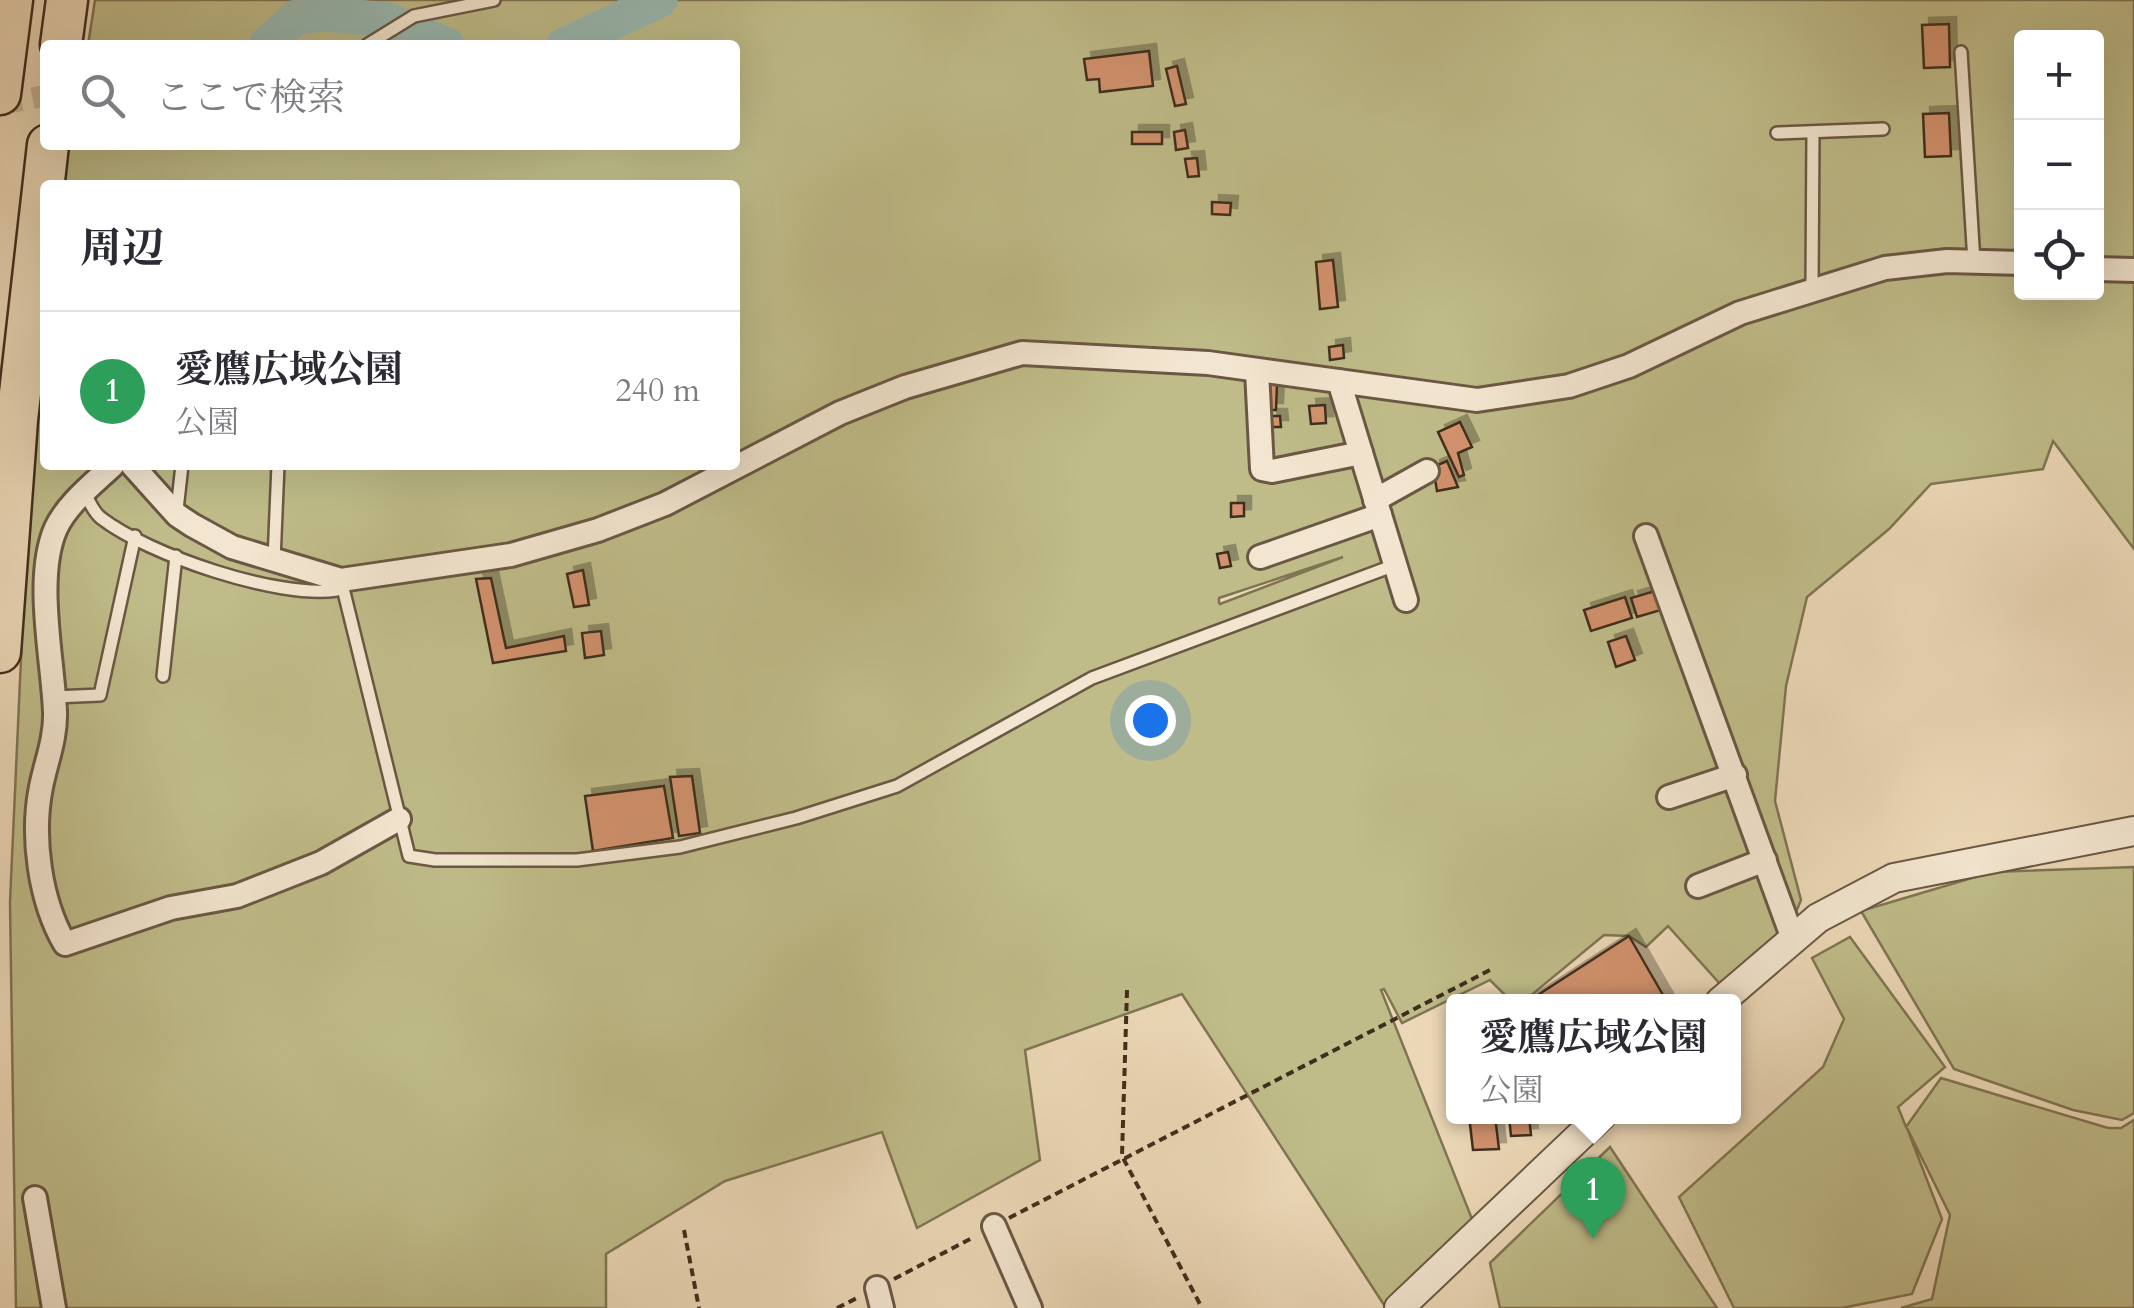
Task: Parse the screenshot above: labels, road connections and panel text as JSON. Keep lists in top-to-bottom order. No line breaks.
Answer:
{"page":{"map_buttons":["+","−"],"search":"ここで検索","heading":"周辺","list":[{"mark":"1","name":"愛鷹広域公園","note":"公園","value":"240 m"}],"popup":["愛鷹広域公園","公園"],"pins":"1"}}
